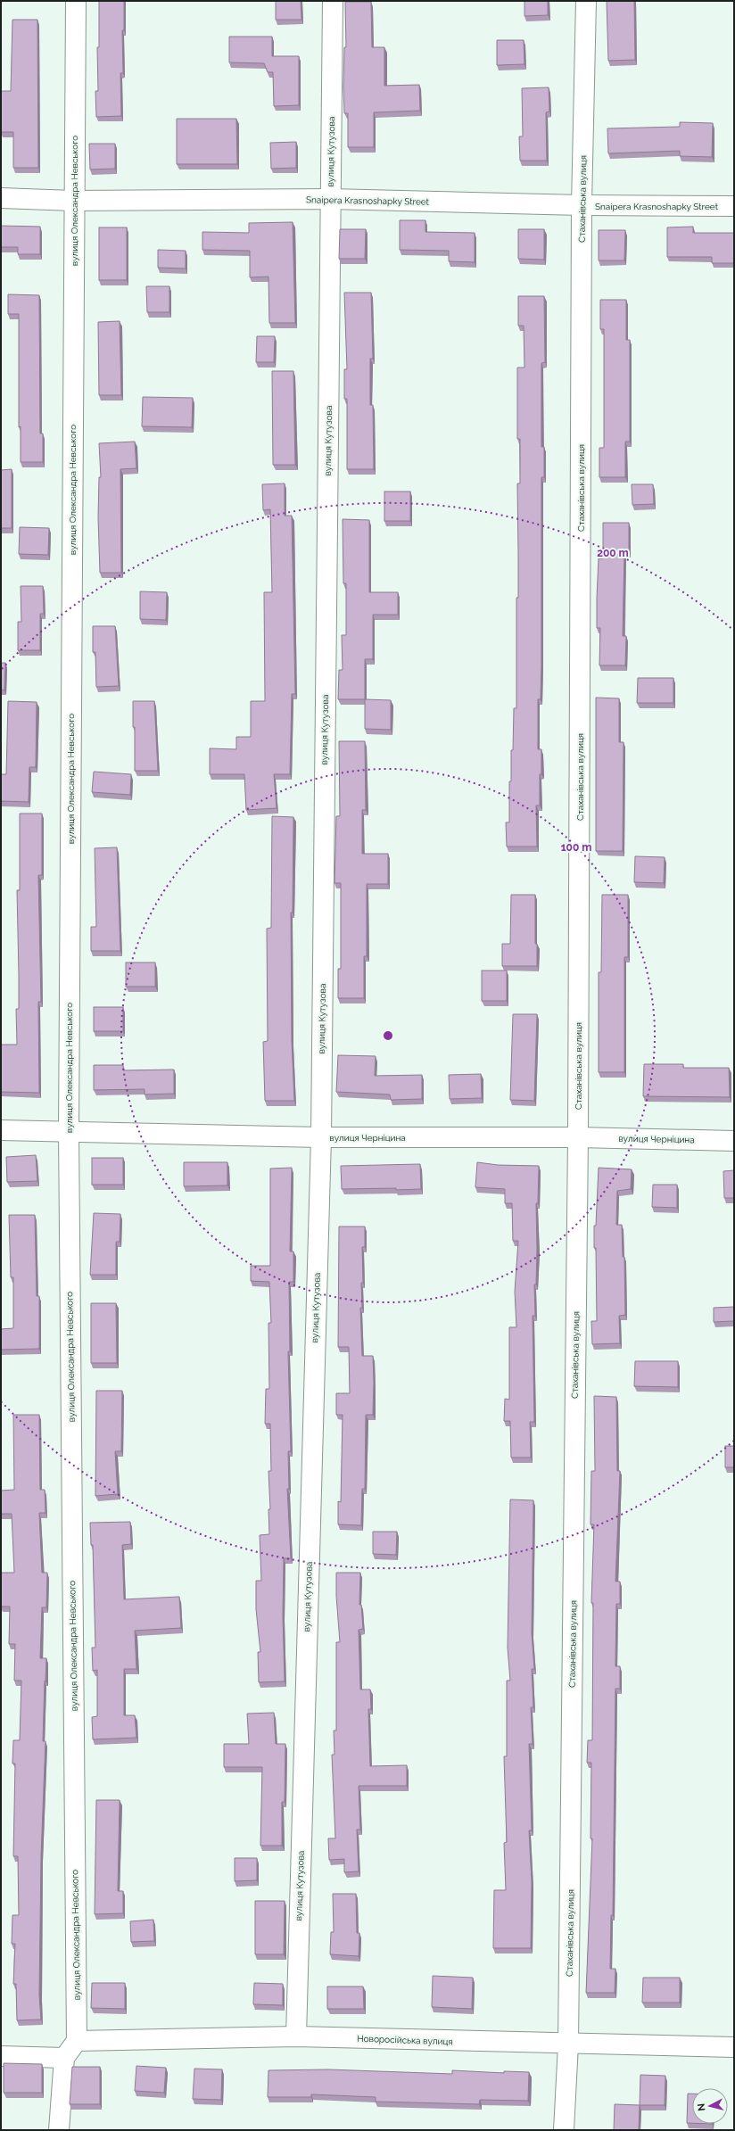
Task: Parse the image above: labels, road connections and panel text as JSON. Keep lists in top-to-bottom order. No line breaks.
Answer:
{"streets":{"street":["вулиця Кутузова","Стаханівська вулиця","вулиця Олександра Невського","Snaipera Krasnoshapky Street","вулиця Черніцина","Новоросійська вулиця"]},"crossings":[["вулиця Кутузова","Snaipera Krasnoshapky Street"],["вулиця Кутузова","вулиця Черніцина"],["вулиця Кутузова","Новоросійська вулиця"],["Стаханівська вулиця","Snaipera Krasnoshapky Street"],["Стаханівська вулиця","вулиця Черніцина"],["Стаханівська вулиця","Новоросійська вулиця"],["вулиця Олександра Невського","Snaipera Krasnoshapky Street"],["вулиця Олександра Невського","вулиця Черніцина"],["вулиця Олександра Невського","Новоросійська вулиця"]],"north":"left","rings":["200 m","100 m"]}
